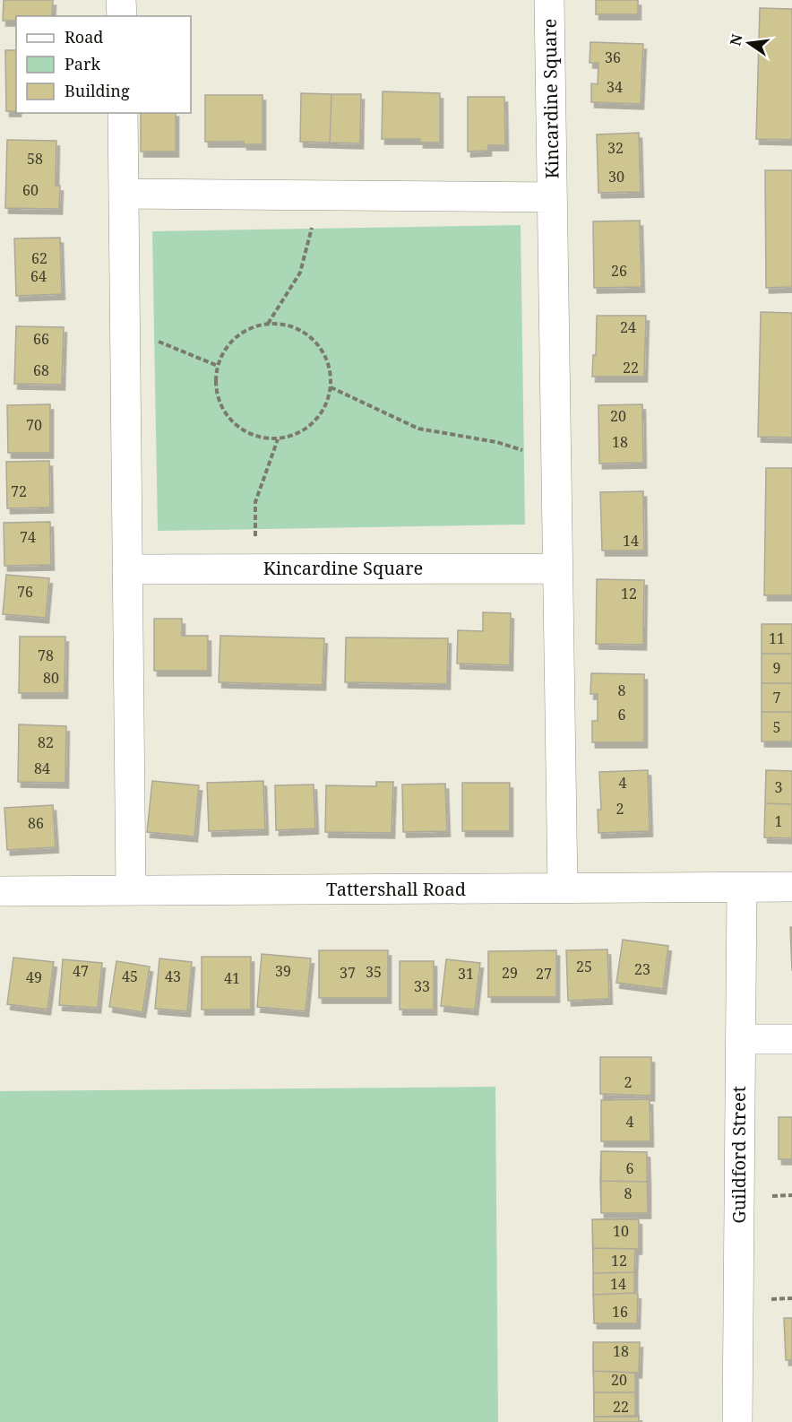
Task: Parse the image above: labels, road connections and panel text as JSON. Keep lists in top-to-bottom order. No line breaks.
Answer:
{"streets":{"street":["Kincardine Square","Tattershall Road","Guildford Street"]},"crossings":[["Kincardine Square","Tattershall Road"],["Tattershall Road","Guildford Street"]],"house_numbers":["36","34","32","58","30","60","62","26","64","24","66","22","68","20","70","18","72","74","14","76","12","11","78","9","80","8","7","6","5","82","84","4","3","2","1","86","25","23","47","39","35","37","29","31","27","45","43","49","41","33","2","4","6","8","10","12","14","16","18","20","22"],"legend":["Road","Park","Building"],"north":"left"}
